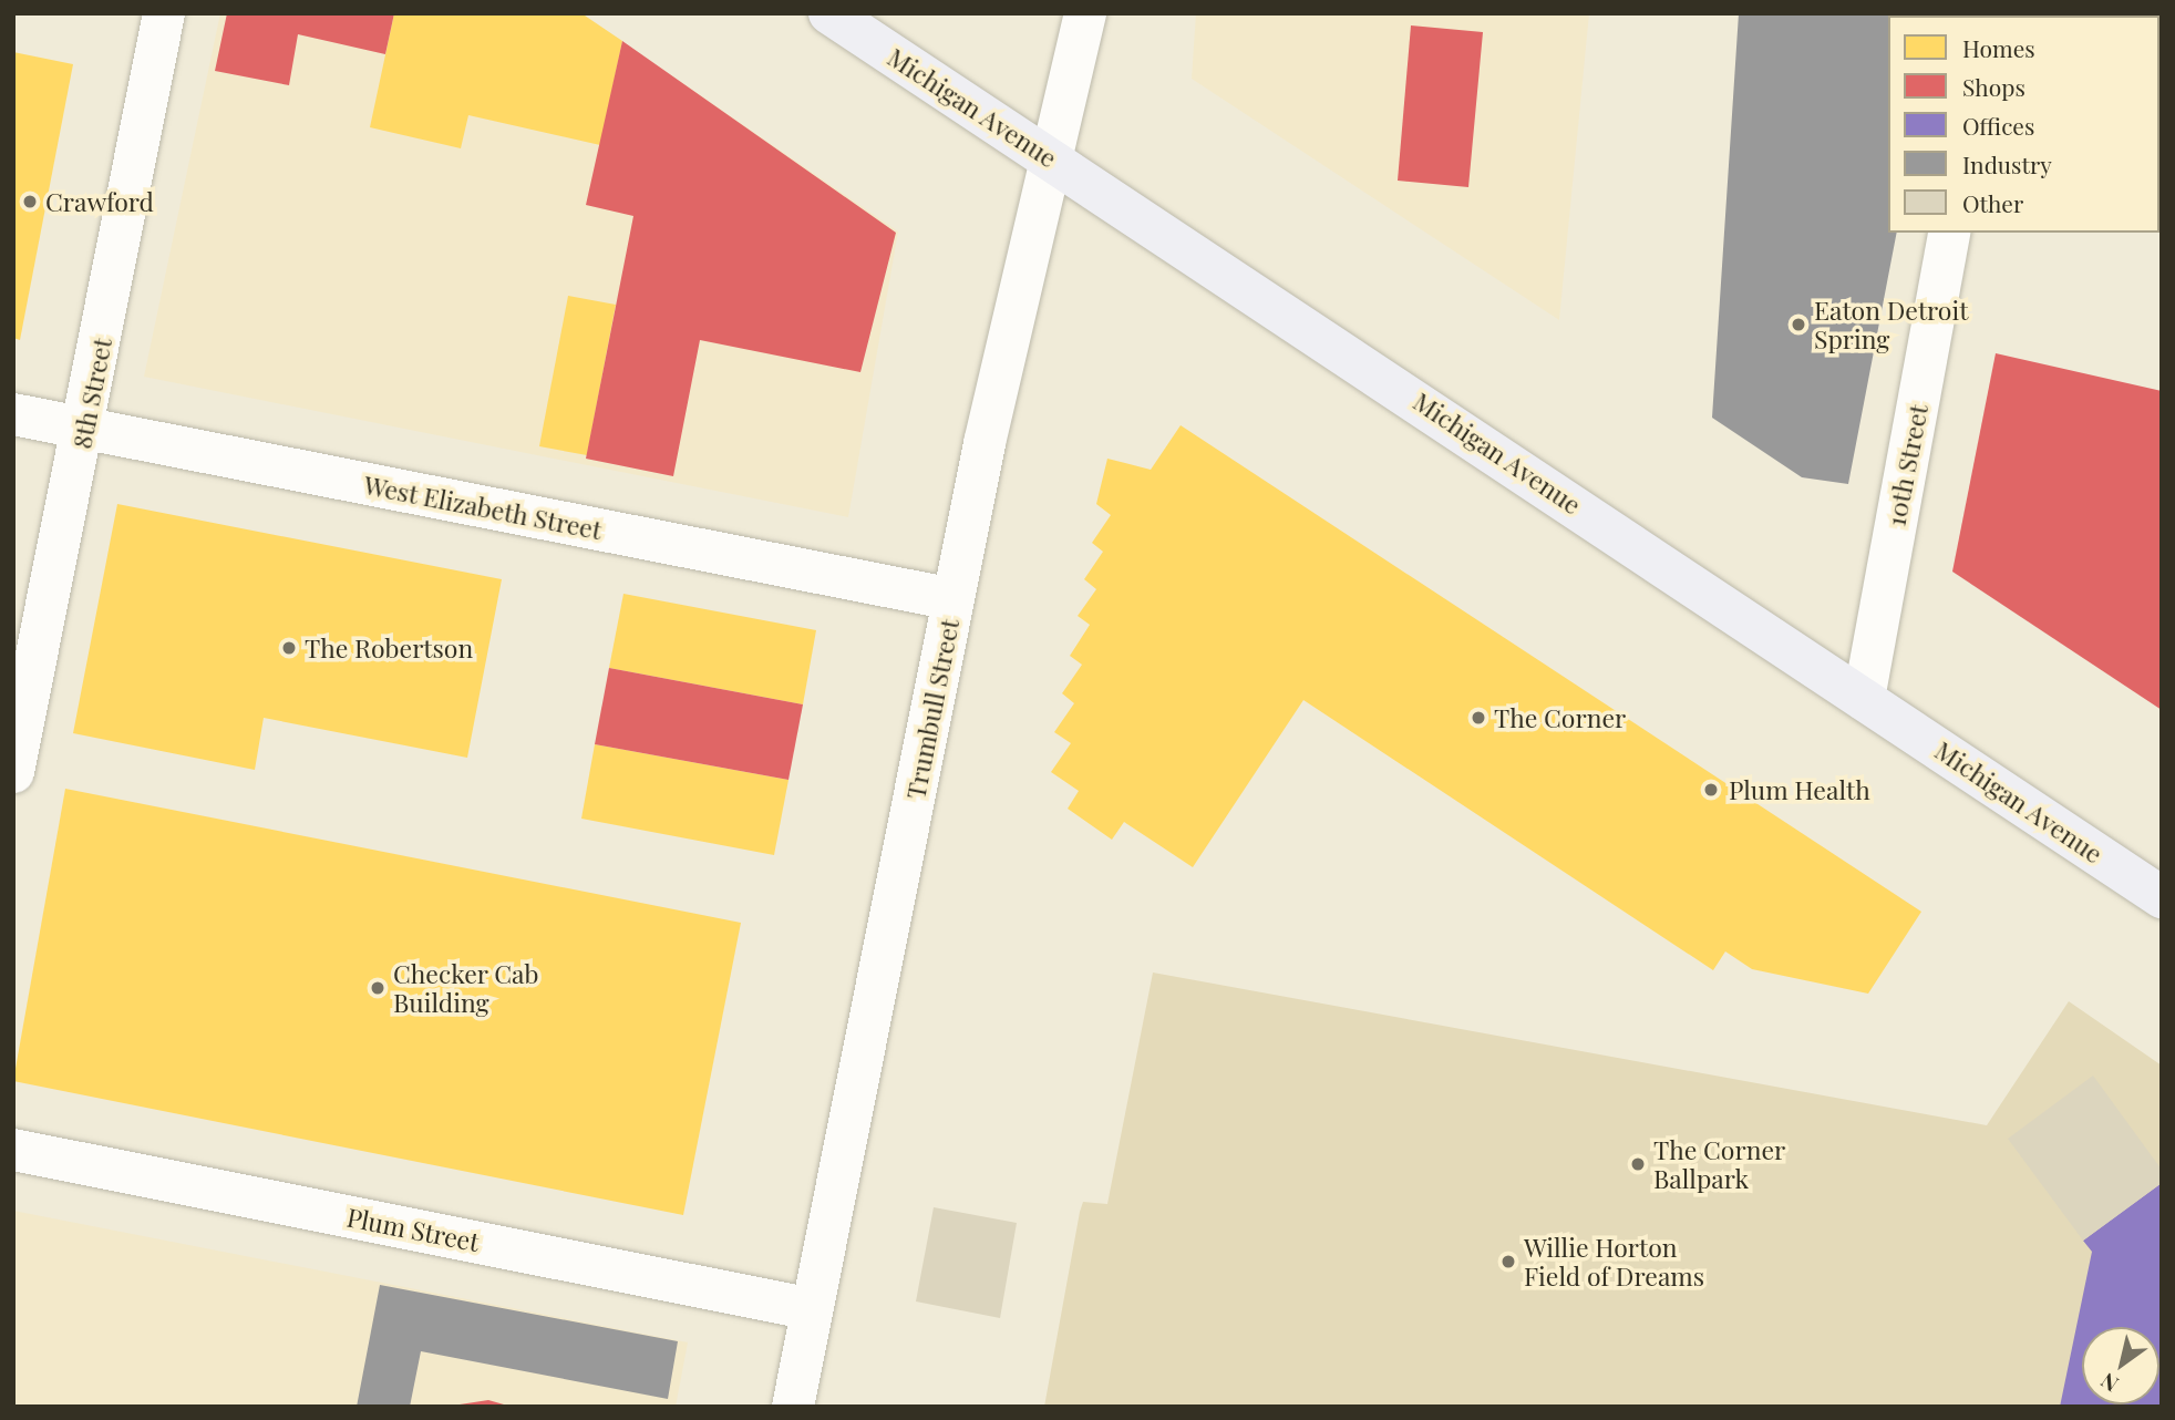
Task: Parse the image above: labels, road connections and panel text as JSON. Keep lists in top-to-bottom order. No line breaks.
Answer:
{"streets":{"main road":["Michigan Avenue"],"street":["8th Street","10th Street","West Elizabeth Street","Trumbull Street","Plum Street"]},"crossings":[["Michigan Avenue","10th Street"],["Michigan Avenue","Trumbull Street"],["8th Street","West Elizabeth Street"],["West Elizabeth Street","Trumbull Street"],["Trumbull Street","Plum Street"]],"places":["Crawford","Eaton Detroit Spring","The Robertson","The Corner","Plum Health","Checker Cab Building","The Corner Ballpark","Willie Horton Field of Dreams"],"legend":["Homes","Shops","Offices","Industry","Other"],"north":"bottom left"}
